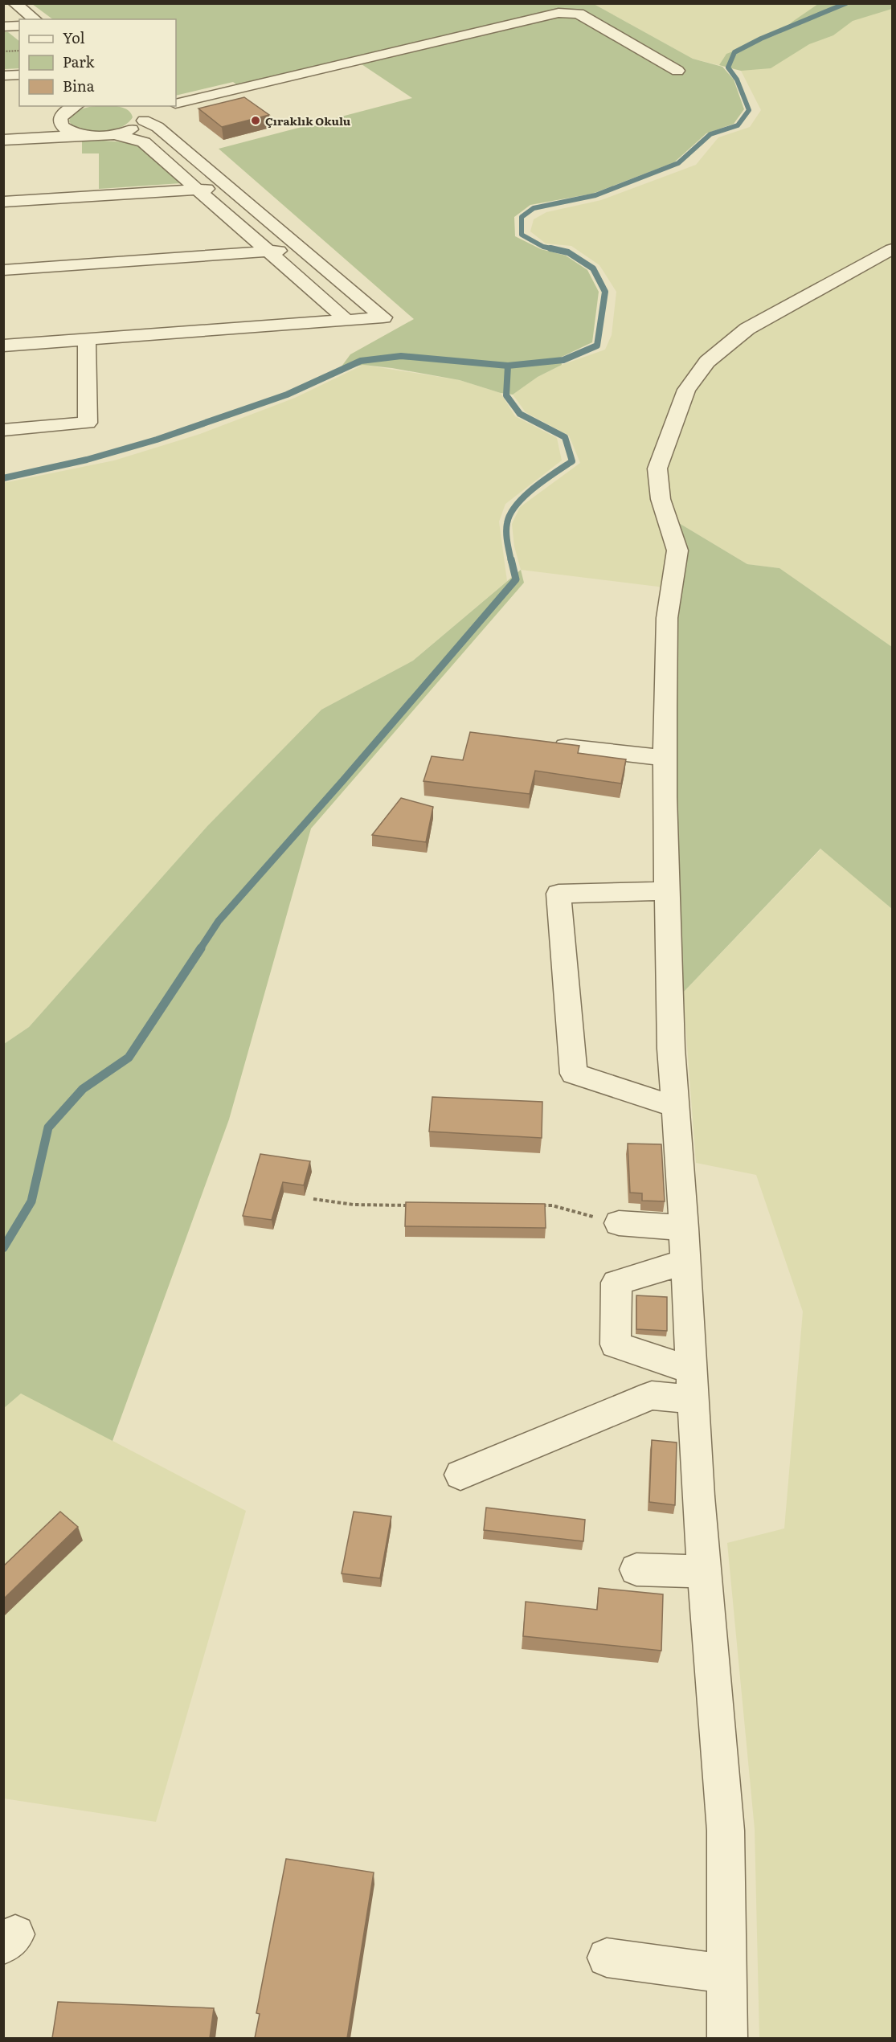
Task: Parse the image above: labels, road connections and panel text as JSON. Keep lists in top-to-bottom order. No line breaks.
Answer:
{"places":["Çıraklık Okulu"],"legend":["Yol","Park","Bina"]}
